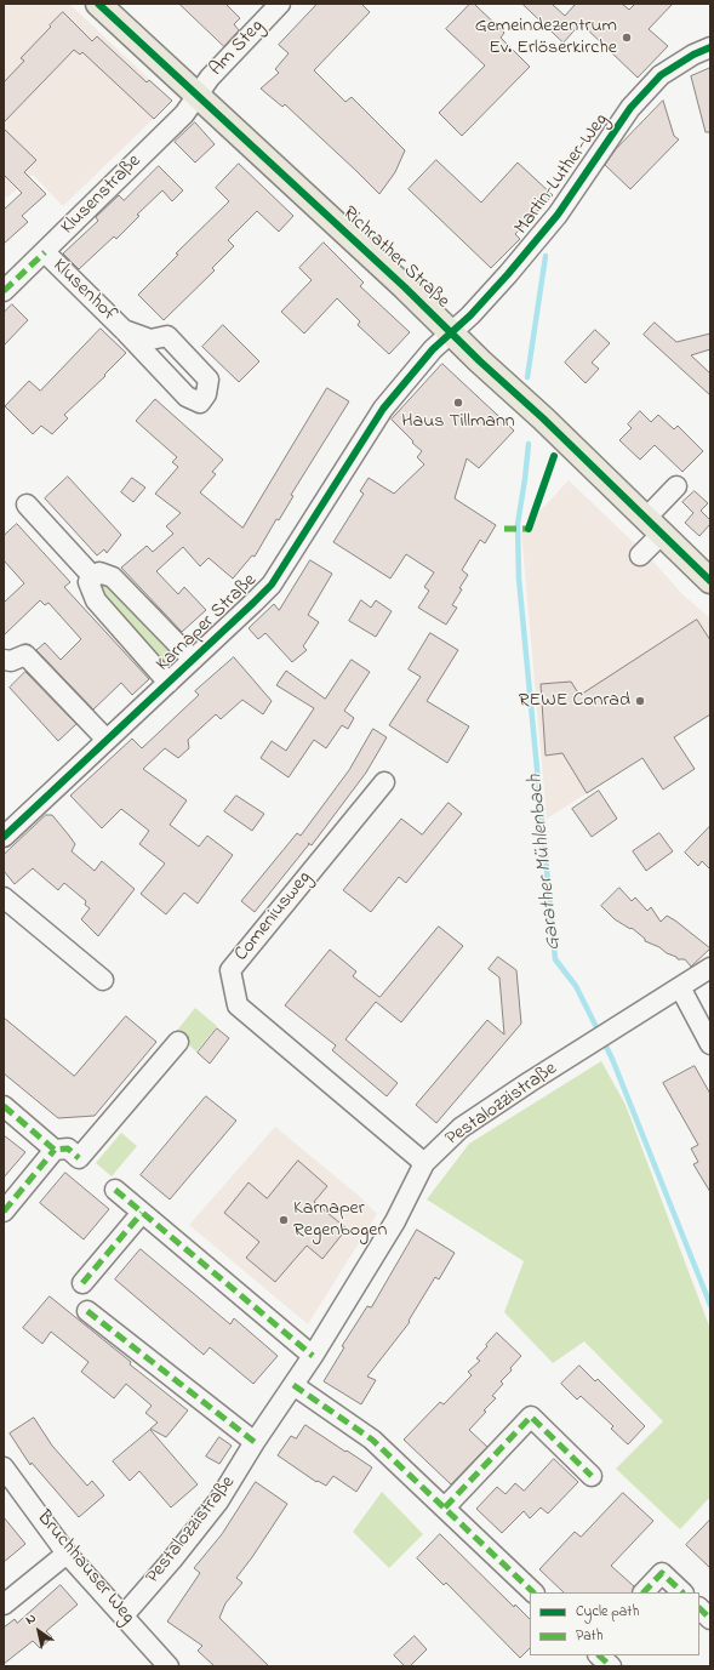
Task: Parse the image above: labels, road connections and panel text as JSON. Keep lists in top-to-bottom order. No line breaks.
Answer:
{"streets":{"main road":["Richrather Straße"],"street":["Am Steg","Martin-Luther-Weg","Klusenstraße","Klusenhof","Karnaper Straße","Comeniusweg","Pestalozzistraße","Bruchhauser Weg"]},"crossings":[["Am Steg","Klusenstraße"],["Am Steg","Richrather Straße"],["Martin-Luther-Weg","Richrather Straße"],["Martin-Luther-Weg","Karnaper Straße"],["Klusenstraße","Richrather Straße"],["Klusenstraße","Klusenhof"],["Richrather Straße","Karnaper Straße"],["Comeniusweg","Pestalozzistraße"],["Pestalozzistraße","Bruchhauser Weg"]],"water":["Garather Mühlenbach"],"places":["Gemeindezentrum Ev. Erlöserkirche","Haus Tillmann","REWE Conrad","Karnaper Regenbogen"],"legend":["Cycle path","Path"],"north":"top left"}
